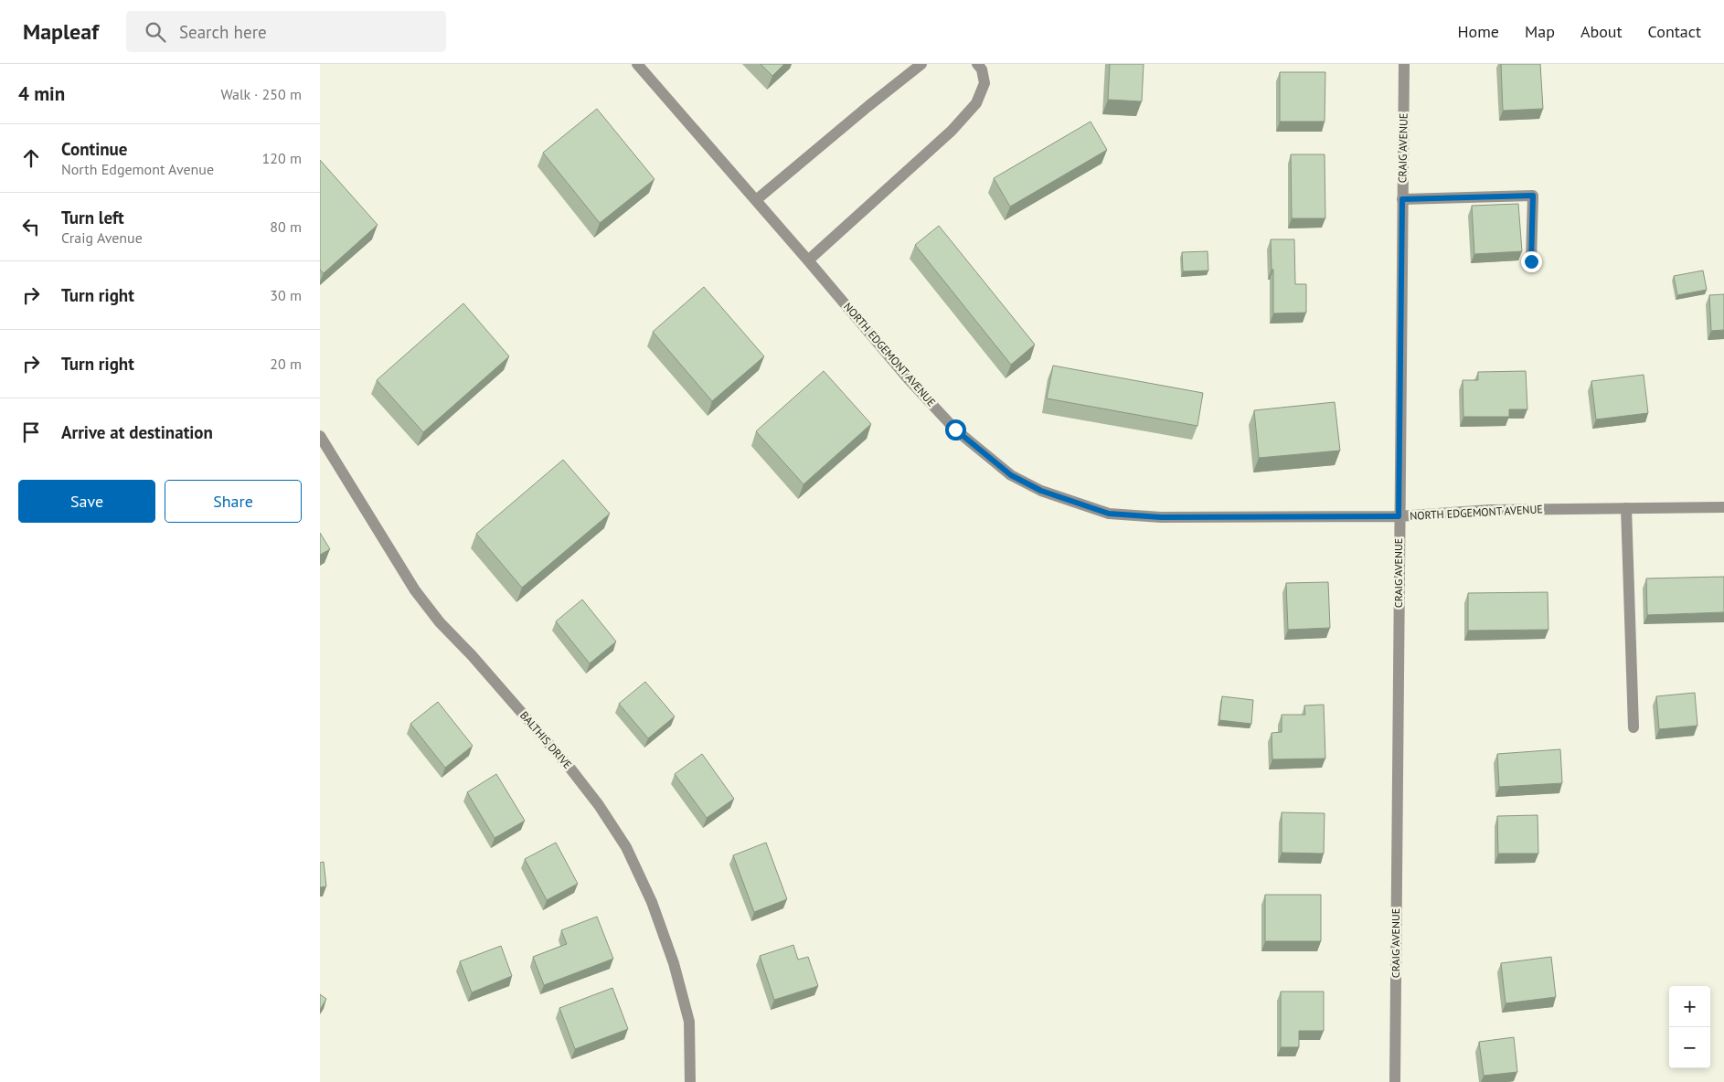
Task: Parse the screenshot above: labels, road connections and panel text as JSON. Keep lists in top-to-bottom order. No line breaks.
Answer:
{"streets":{"street":["CRAIG AVENUE","NORTH EDGEMONT AVENUE","BALTHIS DRIVE"]},"crossings":[["CRAIG AVENUE","NORTH EDGEMONT AVENUE"]],"page":{"header":"Mapleaf","search":"Search here","nav":["Home","Map","About","Contact"],"heading":["4 min","Walk · 250 m"],"list":[["Continue","North Edgemont Avenue","120 m"],["Turn left","Craig Avenue","80 m"],["Turn right","30 m"],["Turn right","20 m"],"Arrive at destination"],"buttons":["Save","Share"],"map_buttons":["+","−"]}}
